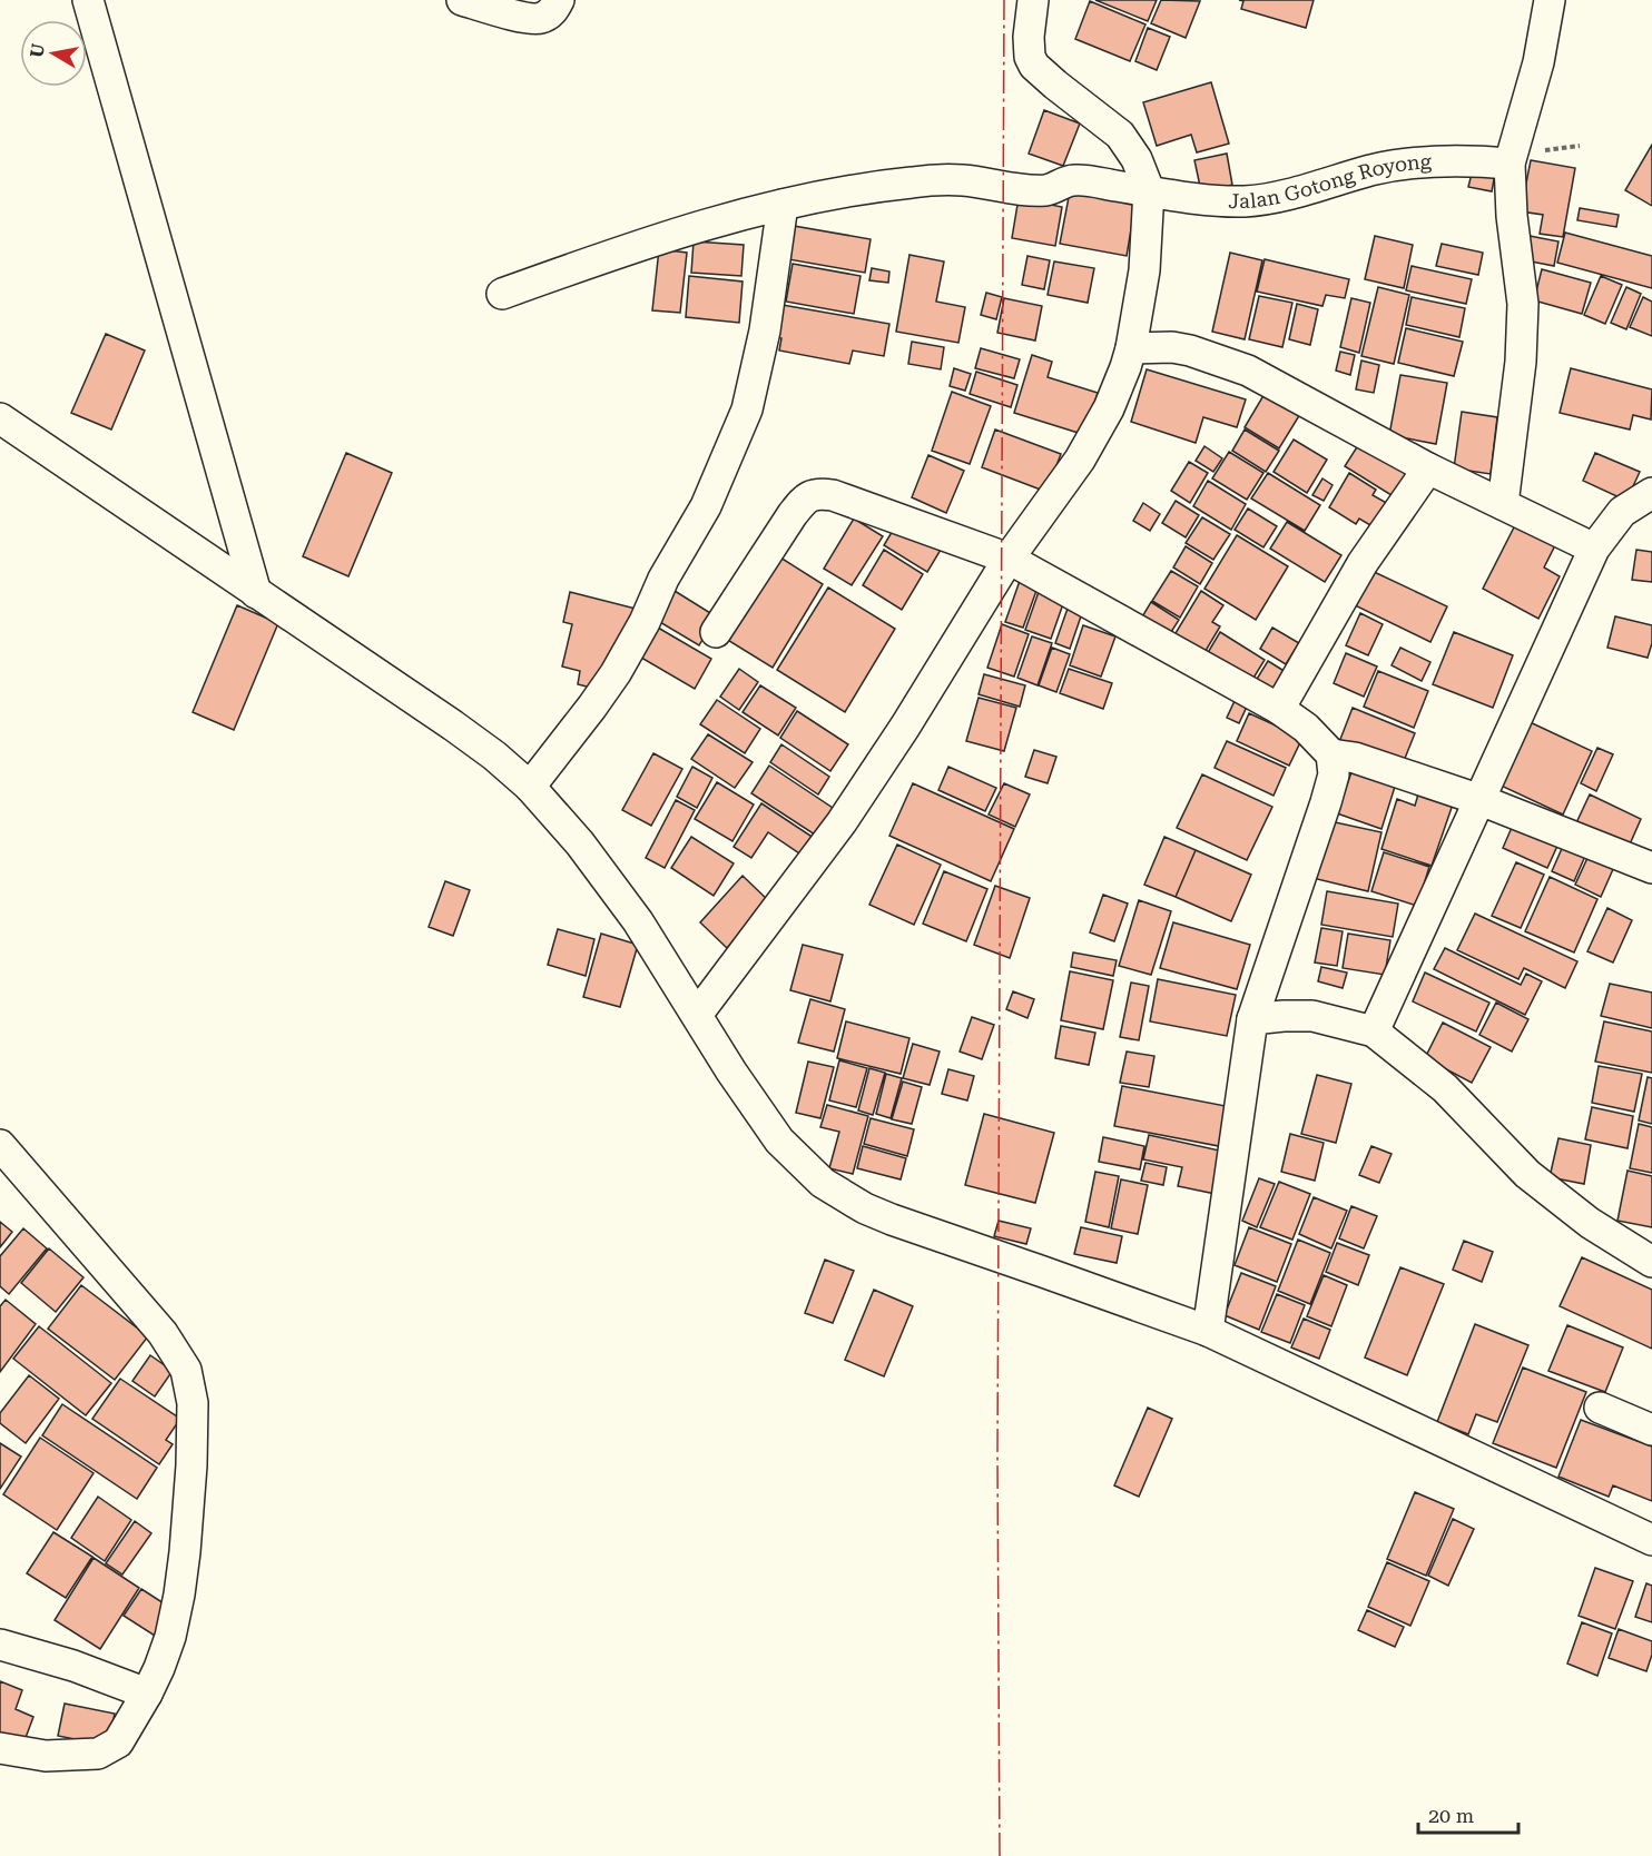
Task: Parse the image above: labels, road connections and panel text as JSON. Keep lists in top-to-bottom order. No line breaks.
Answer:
{"streets":{"street":["Jalan Gotong Royong"]},"scale_bar":"20 m","north":"left"}
